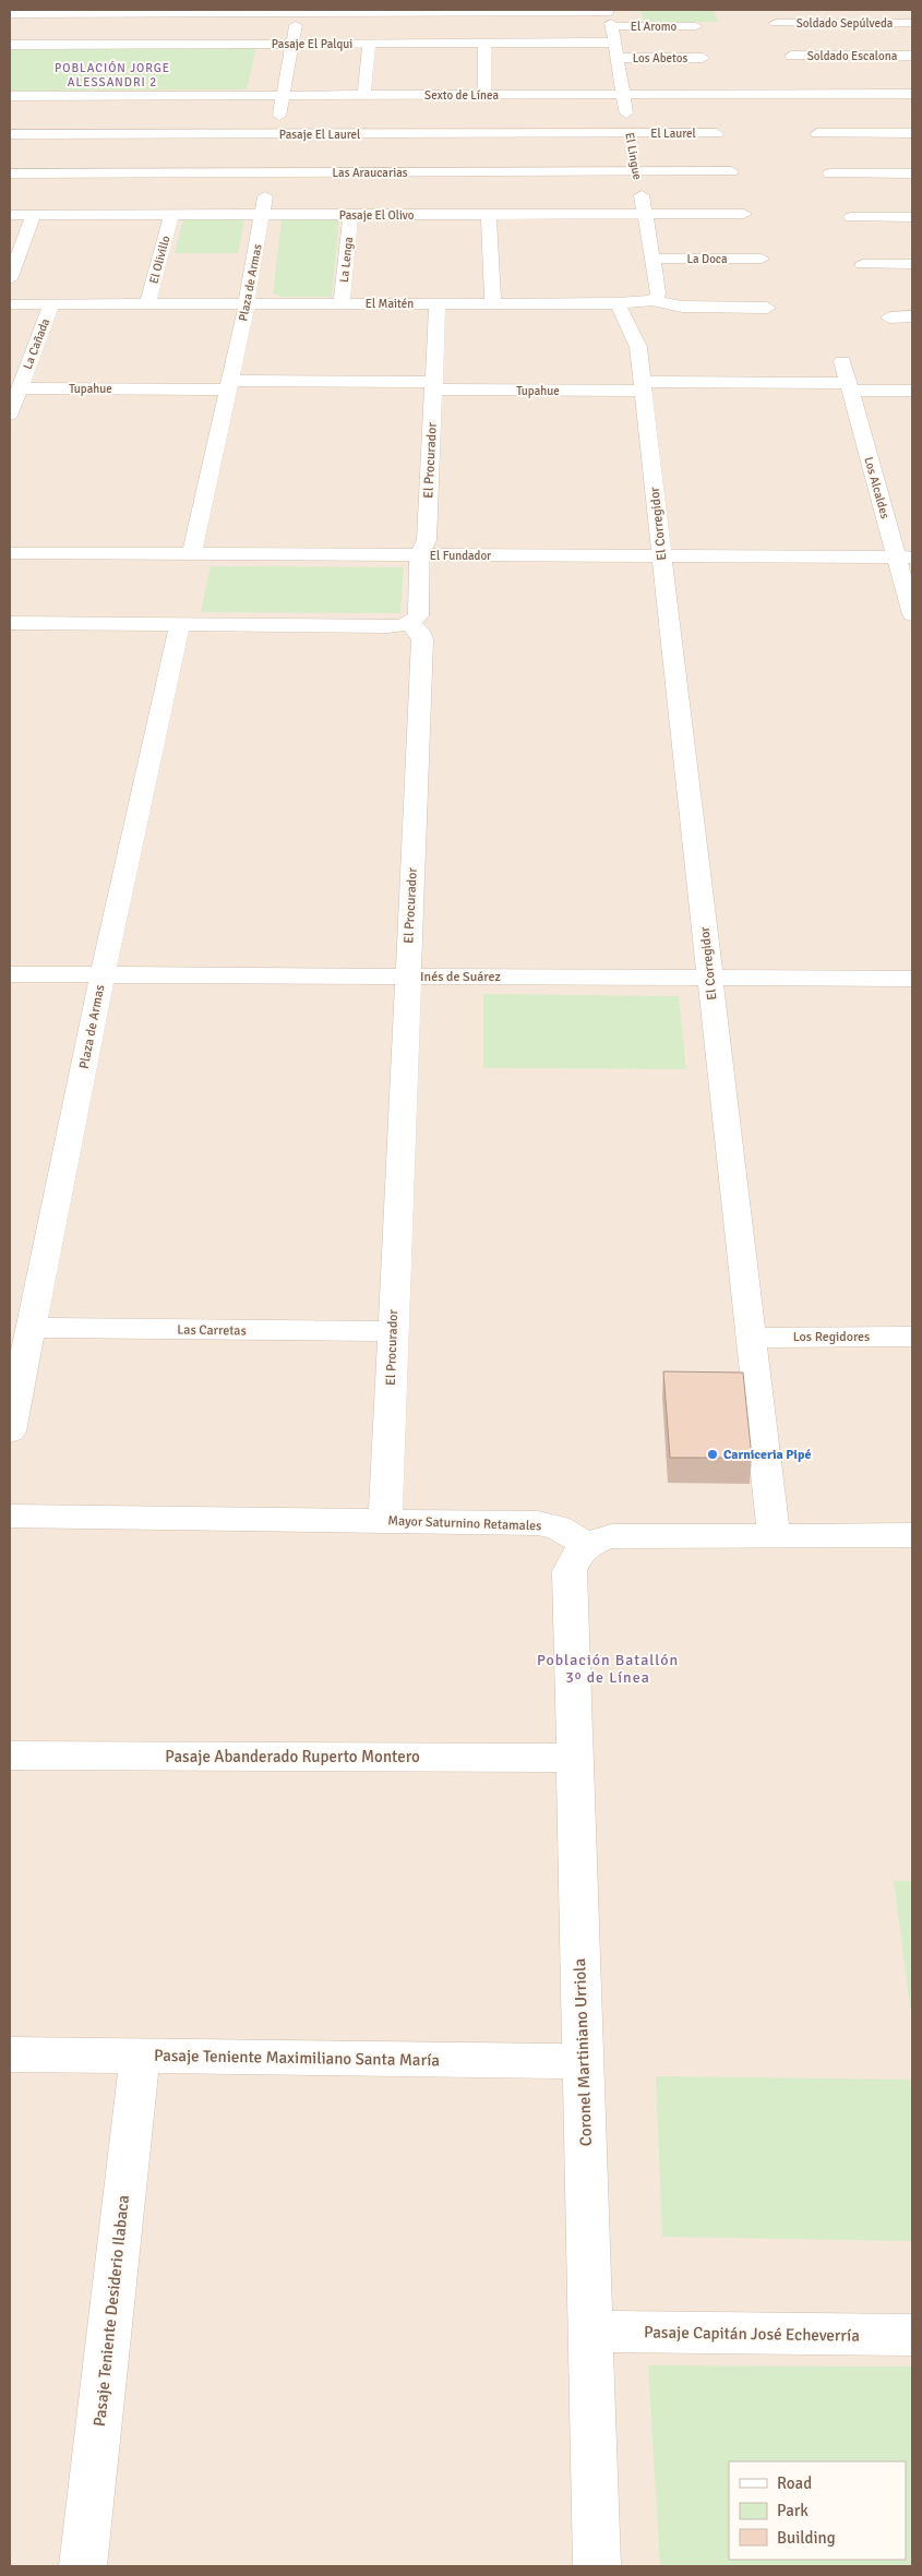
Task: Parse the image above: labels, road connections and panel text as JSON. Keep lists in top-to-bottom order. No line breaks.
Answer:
{"streets":{"street":["Soldado Sepúlveda","El Aromo","Pasaje El Palqui","Soldado Escalona","Los Abetos","Sexto de Línea","El Laurel","Pasaje El Laurel","El Lingue","Las Araucarias","Pasaje El Olivo","La Doca","El Olivillo","La Lenga","Plaza de Armas","El Maitén","La Cañada","Tupahue","El Procurador","Los Alcaldes","El Corregidor","El Fundador","Inés de Suárez","Las Carretas","Los Regidores","Mayor Saturnino Retamales","Pasaje Abanderado Ruperto Montero","Coronel Martiniano Urriola","Pasaje Teniente Maximiliano Santa María","Pasaje Teniente Desiderio Ilabaca","Pasaje Capitán José Echeverría"]},"crossings":[["El Aromo","El Lingue"],["El Aromo","Plaza de Armas"],["Pasaje El Palqui","El Lingue"],["Pasaje El Palqui","Plaza de Armas"],["Los Abetos","El Lingue"],["Sexto de Línea","El Lingue"],["Sexto de Línea","Plaza de Armas"],["El Laurel","Pasaje El Laurel"],["El Laurel","El Lingue"],["Pasaje El Laurel","El Lingue"],["Pasaje El Laurel","Plaza de Armas"],["El Lingue","Las Araucarias"],["El Lingue","Pasaje El Olivo"],["El Lingue","La Doca"],["El Lingue","El Maitén"],["Las Araucarias","Plaza de Armas"],["Pasaje El Olivo","El Olivillo"],["Pasaje El Olivo","La Lenga"],["Pasaje El Olivo","Plaza de Armas"],["El Olivillo","El Maitén"],["La Lenga","El Maitén"],["Plaza de Armas","El Maitén"],["Plaza de Armas","Tupahue"],["Plaza de Armas","El Fundador"],["Plaza de Armas","Inés de Suárez"],["Plaza de Armas","Las Carretas"],["El Maitén","La Cañada"],["El Maitén","El Procurador"],["La Cañada","Tupahue"],["Tupahue","El Procurador"],["Tupahue","Los Alcaldes"],["Tupahue","El Corregidor"],["El Procurador","El Fundador"],["El Procurador","Inés de Suárez"],["El Procurador","Las Carretas"],["El Procurador","Mayor Saturnino Retamales"],["Los Alcaldes","El Fundador"],["El Corregidor","El Fundador"],["El Corregidor","Inés de Suárez"],["El Corregidor","Los Regidores"],["Mayor Saturnino Retamales","Coronel Martiniano Urriola"],["Pasaje Abanderado Ruperto Montero","Coronel Martiniano Urriola"],["Coronel Martiniano Urriola","Pasaje Teniente Maximiliano Santa María"],["Coronel Martiniano Urriola","Pasaje Capitán José Echeverría"],["Pasaje Teniente Maximiliano Santa María","Pasaje Teniente Desiderio Ilabaca"]],"districts":["POBLACIÓN JORGE ALESSANDRI 2","Población Batallón 3º de Línea"],"places":["Carniceria Pipé"],"legend":["Road","Park","Building"]}
